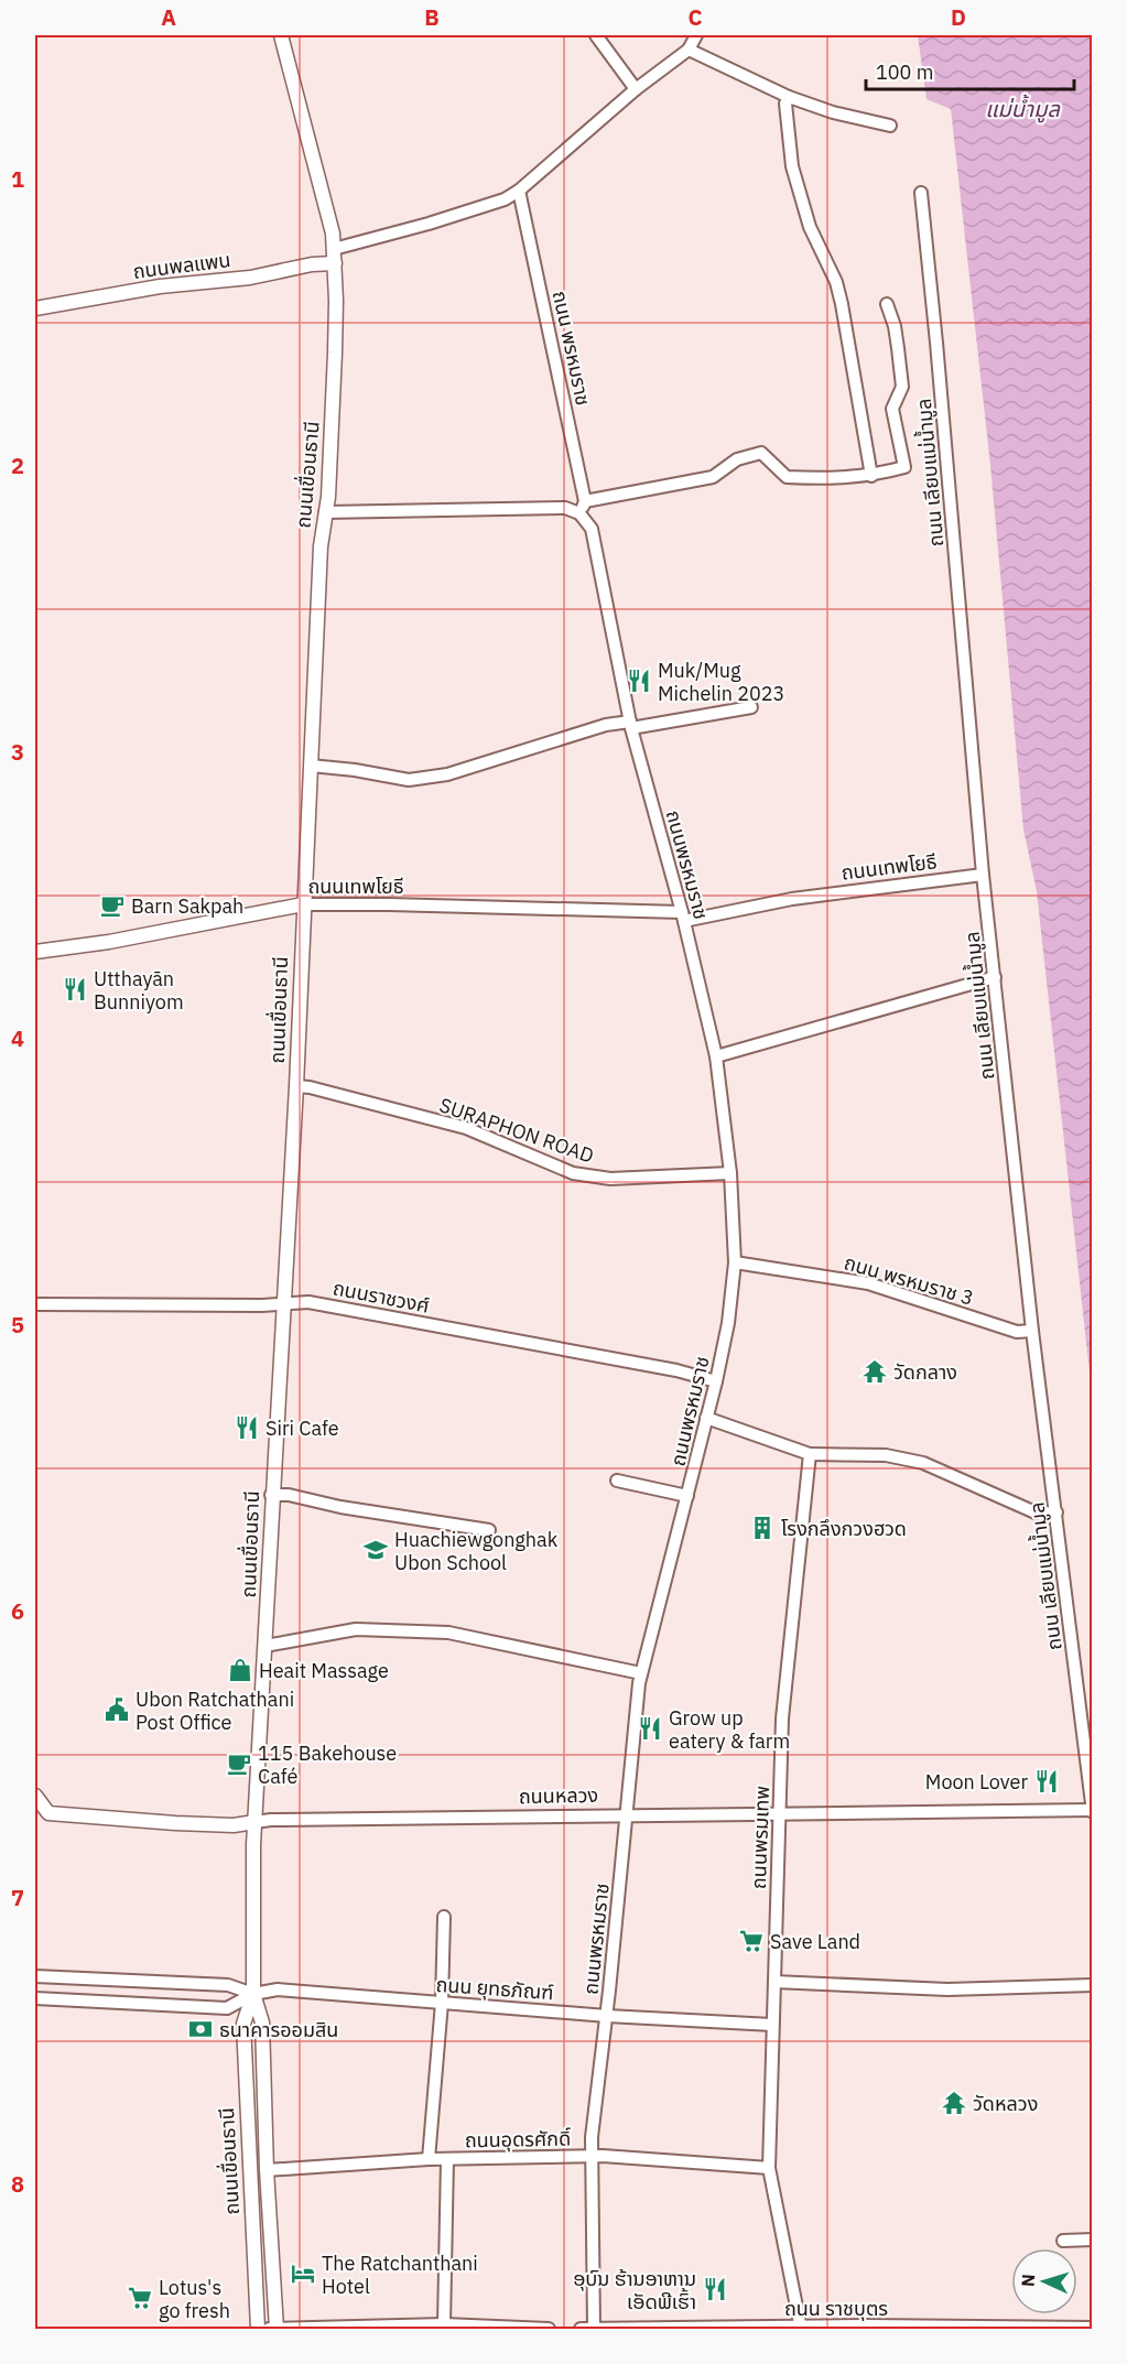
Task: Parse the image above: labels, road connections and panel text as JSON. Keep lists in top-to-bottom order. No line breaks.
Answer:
{"streets":{"street":["ถนนพลแพน","ถนน พรหมราช","ถนน เลียบแม่น้ำมูล","ถนนเขื่อนธานี","ถนนพรหมราช","ถนนเทพโยธี","SURAPHON ROAD","ถนน พรหมราช 3","ถนนราชวงศ์","ถนนหลวง","ถนนพรมเทพ","ถนน ยุทธภัณฑ์","ถนนอุดรศักดิ์","ถนน ราชบุตร"]},"crossings":[["ถนนพลแพน","ถนนเขื่อนธานี"],["ถนน เลียบแม่น้ำมูล","ถนนเทพโยธี"],["ถนน เลียบแม่น้ำมูล","ถนน พรหมราช 3"],["ถนน เลียบแม่น้ำมูล","ถนนหลวง"],["ถนนเขื่อนธานี","ถนนเทพโยธี"],["ถนนเขื่อนธานี","SURAPHON ROAD"],["ถนนเขื่อนธานี","ถนนราชวงศ์"],["ถนนเขื่อนธานี","ถนนหลวง"],["ถนนเขื่อนธานี","ถนน ยุทธภัณฑ์"],["ถนนเขื่อนธานี","ถนนอุดรศักดิ์"],["ถนนพรหมราช","ถนนเทพโยธี"],["ถนนพรหมราช","SURAPHON ROAD"],["ถนนพรหมราช","ถนน พรหมราช 3"],["ถนนพรหมราช","ถนนราชวงศ์"],["ถนนพรหมราช","ถนนหลวง"],["ถนนพรหมราช","ถนน ยุทธภัณฑ์"],["ถนนพรหมราช","ถนนอุดรศักดิ์"],["ถนนพรหมราช","ถนน ราชบุตร"],["ถนนหลวง","ถนนพรมเทพ"],["ถนนพรมเทพ","ถนน ยุทธภัณฑ์"],["ถนนพรมเทพ","ถนนอุดรศักดิ์"],["ถนนพรมเทพ","ถนน ราชบุตร"]],"water":["แม่น้ำมูล"],"places":{"restaurant":["Muk/Mug Michelin 2023","Utthayān Bunniyom","Siri Cafe","Grow up eatery & farm","Moon Lover","ອຸບົນ ຮ້ານອາຫານ ເອັດພີເຮົ້າ"],"cafe":["Barn Sakpah","115 Bakehouse Café"],"temple":["วัดกลาง","วัดหลวง"],"building":["โรงกลึงกวงฮวด"],"school or university":["Huachiewgonghak Ubon School"],"shop":["Heait Massage"],"public building":["Ubon Ratchathani Post Office"],"supermarket":["Save Land","Lotus's go fresh"],"bank":["ธนาคารออมสิน"],"hotel":["The Ratchanthani Hotel"]},"scale_bar":"100 m","north":"left","grid":{"columns":["A","B","C","D"],"rows":["1","2","3","4","5","6","7","8"]}}
